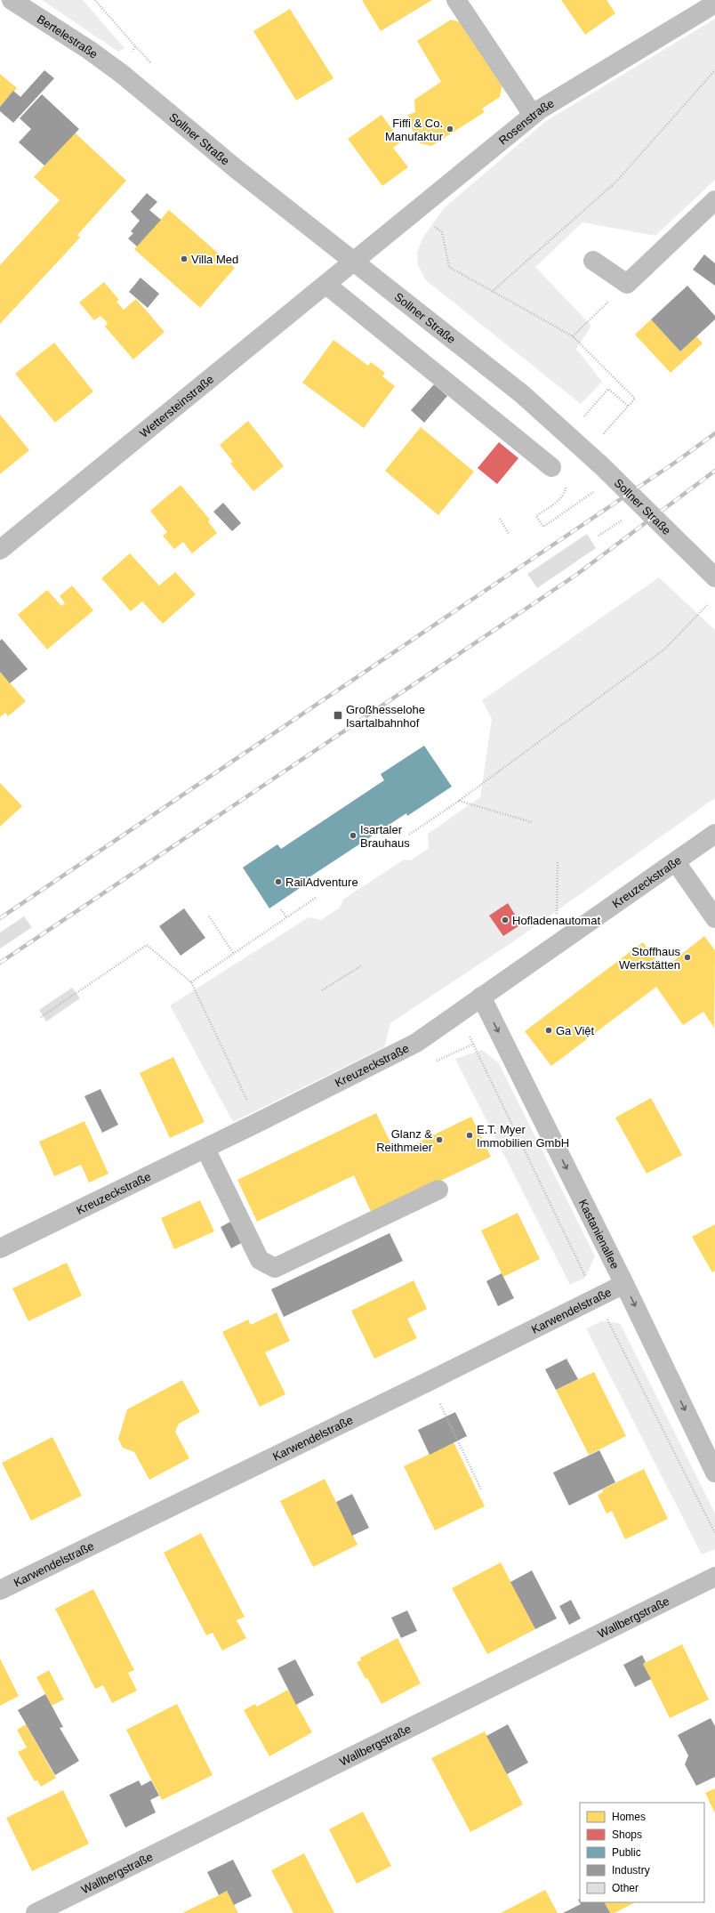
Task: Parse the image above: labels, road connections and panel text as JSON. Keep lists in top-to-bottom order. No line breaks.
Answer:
{"streets":{"street":["Bertelestraße","Rosenstraße","Sollner Straße","Wettersteinstraße","Kreuzeckstraße","Kastanienallee","Karwendelstraße","Wallbergstraße"]},"crossings":[["Bertelestraße","Sollner Straße"],["Rosenstraße","Sollner Straße"],["Rosenstraße","Wettersteinstraße"],["Sollner Straße","Wettersteinstraße"],["Kreuzeckstraße","Kastanienallee"],["Kastanienallee","Karwendelstraße"]],"one_way":["Kastanienallee"],"places":{"other":["Fiffi & Co. Manufaktur","Villa Med","Isartaler Brauhaus","RailAdventure","Hofladenautomat","Stoffhaus Werkstätten","Ga Việt","E.T. Myer Immobilien GmbH","Glanz & Reithmeier"],"transit":["Großhesselohe Isartalbahnhof"]},"legend":["Homes","Shops","Public","Industry","Other"]}
